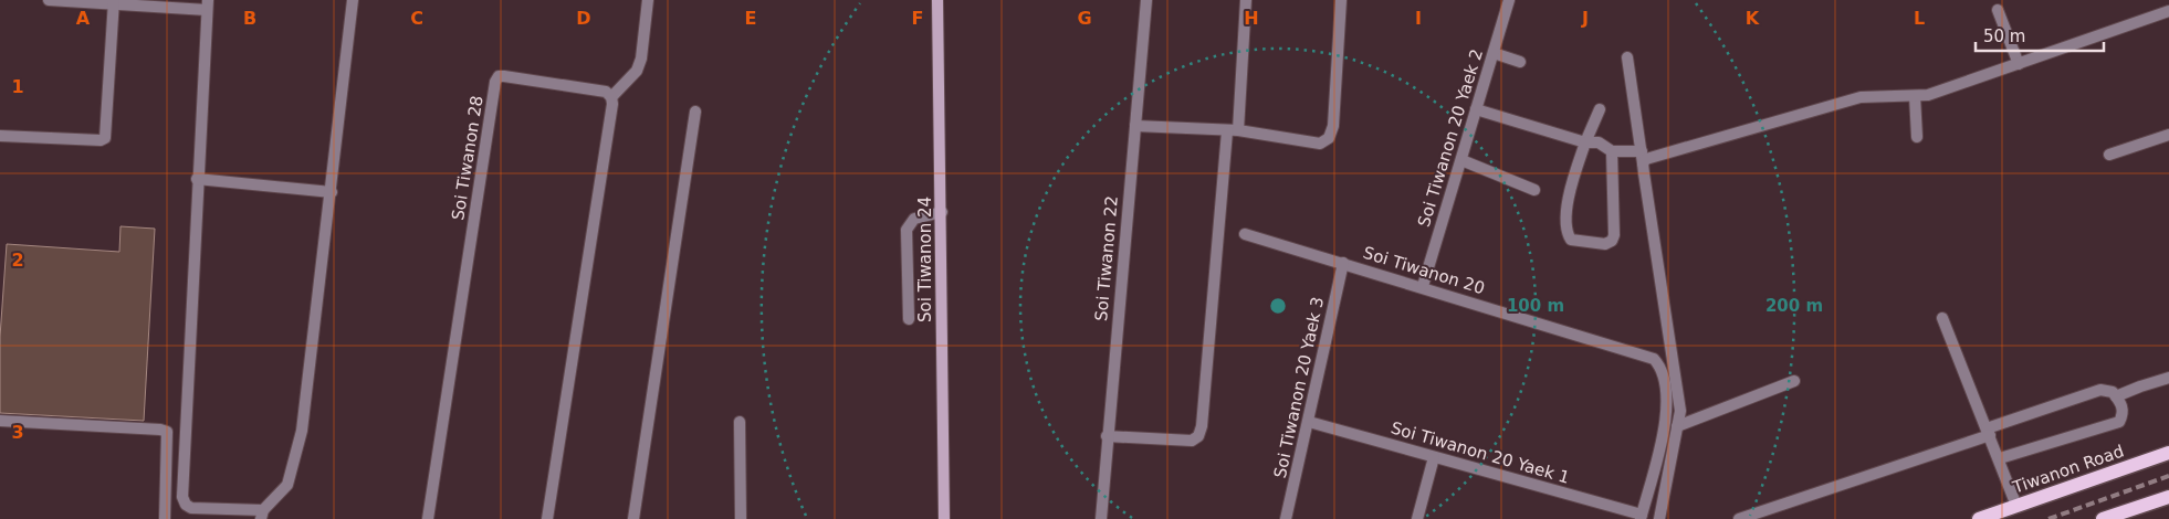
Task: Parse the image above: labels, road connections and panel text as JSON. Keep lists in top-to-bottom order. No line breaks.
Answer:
{"streets":{"main road":["Tiwanon Road"],"street":["Soi Tiwanon 20 Yaek 2","Soi Tiwanon 28","Soi Tiwanon 22","Soi Tiwanon 24","Soi Tiwanon 20","Soi Tiwanon 20 Yaek 3","Soi Tiwanon 20 Yaek 1"]},"crossings":[["Soi Tiwanon 20 Yaek 2","Soi Tiwanon 20"],["Soi Tiwanon 20","Soi Tiwanon 20 Yaek 3"],["Soi Tiwanon 20","Soi Tiwanon 20 Yaek 1"],["Soi Tiwanon 20 Yaek 3","Soi Tiwanon 20 Yaek 1"]],"scale_bar":"50 m","grid":{"columns":["A","B","C","D","E","F","G","H","I","J","K","L"],"rows":["1","2","3"]},"rings":["100 m","200 m"]}
